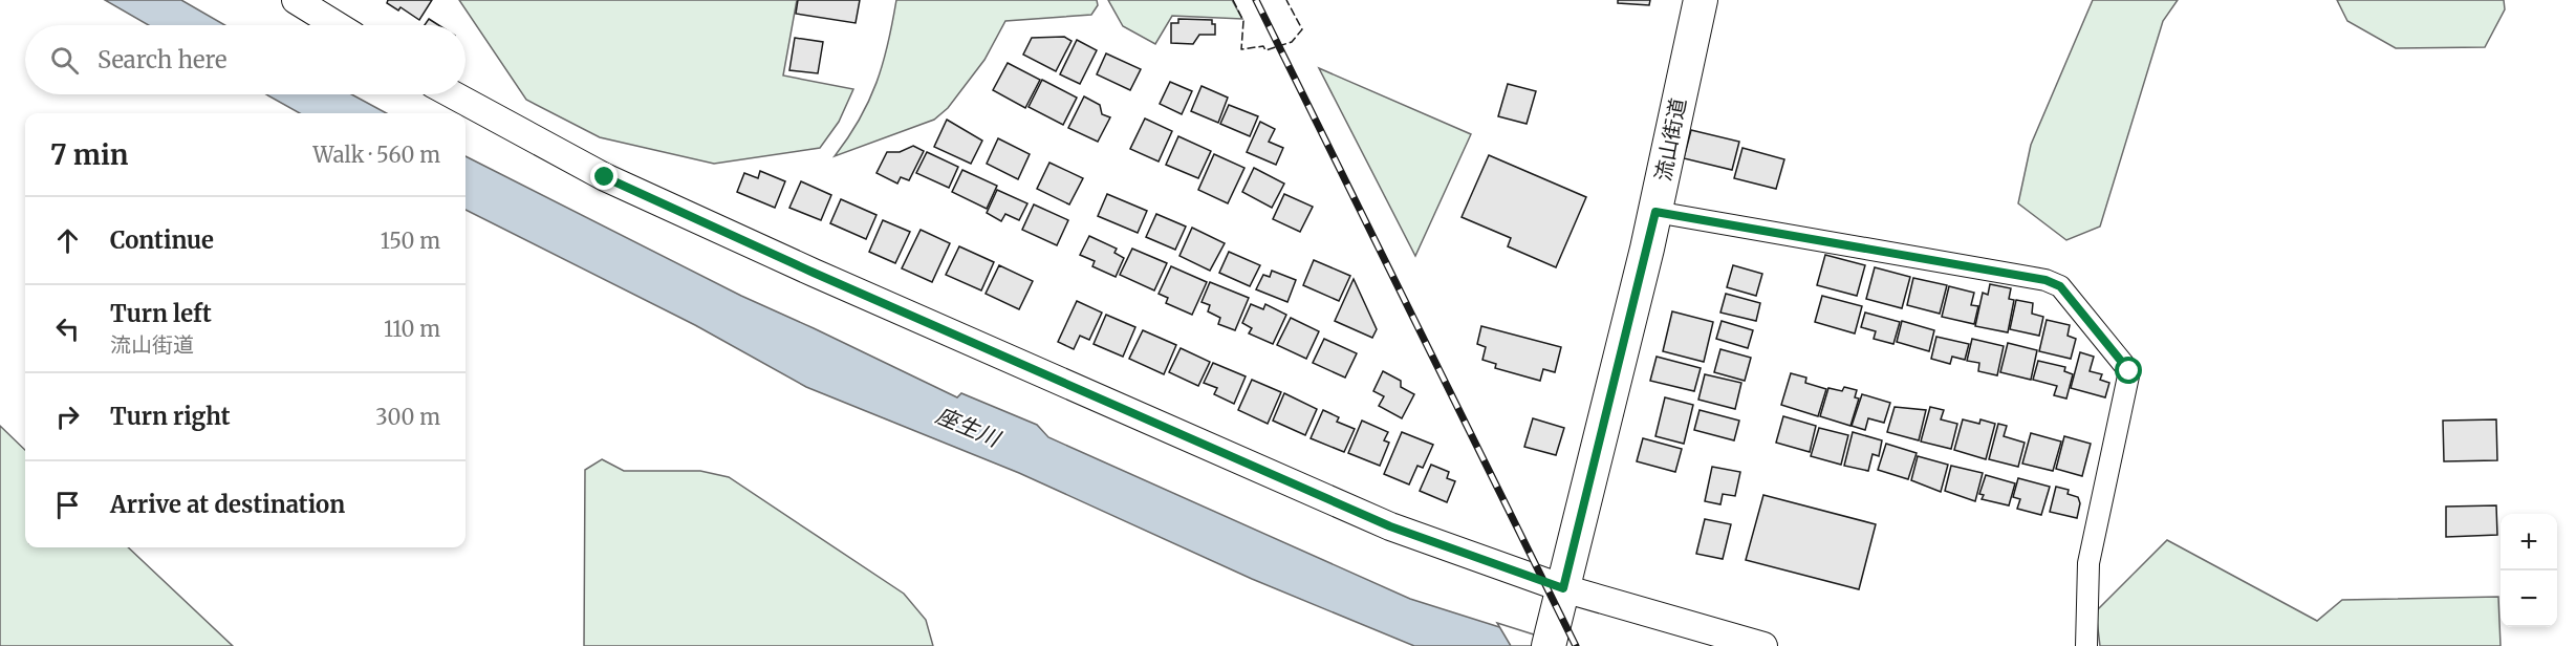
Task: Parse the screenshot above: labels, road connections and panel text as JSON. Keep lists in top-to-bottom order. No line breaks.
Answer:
{"streets":{"main road":["流山街道"]},"water":["座生川"],"page":{"search":"Search here","heading":["7 min","Walk · 560 m"],"list":[["Continue","150 m"],["Turn left","流山街道","110 m"],["Turn right","300 m"],"Arrive at destination"],"map_buttons":["+","−"]}}
